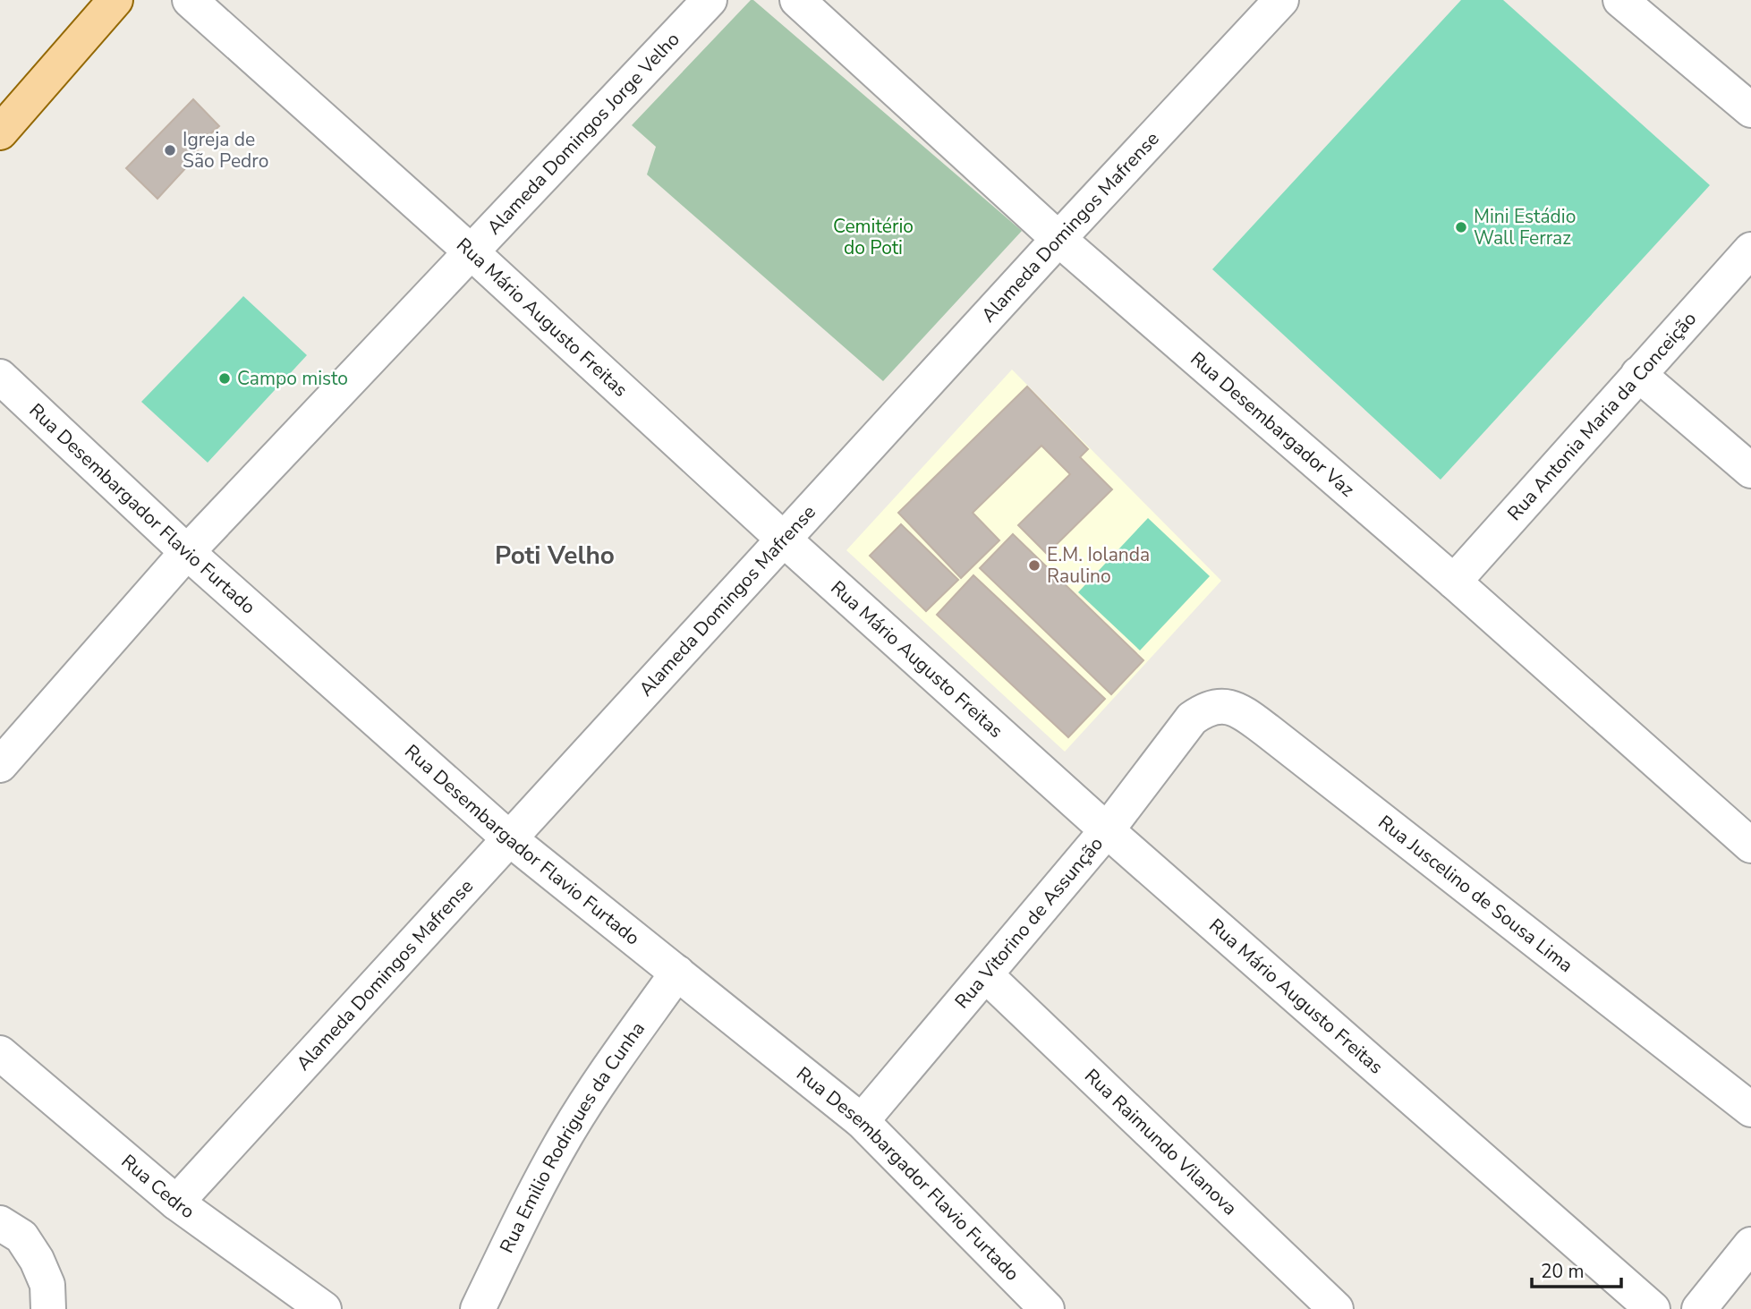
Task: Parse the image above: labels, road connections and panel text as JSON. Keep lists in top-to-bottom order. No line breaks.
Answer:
{"streets":{"street":["Alameda Domingos Jorge Velho","Alameda Domingos Mafrense","Rua Mário Augusto Freitas","Rua Antonia Maria da Conceição","Rua Desembargador Vaz","Rua Desembargador Flavio Furtado","Rua Juscelino de Sousa Lima","Rua Vitorino de Assunção","Rua Emilio Rodrigues da Cunha","Rua Raimundo Vilanova","Rua Cedro"]},"crossings":[["Alameda Domingos Jorge Velho","Rua Mário Augusto Freitas"],["Alameda Domingos Jorge Velho","Rua Desembargador Flavio Furtado"],["Alameda Domingos Mafrense","Rua Mário Augusto Freitas"],["Alameda Domingos Mafrense","Rua Desembargador Vaz"],["Alameda Domingos Mafrense","Rua Desembargador Flavio Furtado"],["Alameda Domingos Mafrense","Rua Cedro"],["Rua Mário Augusto Freitas","Rua Vitorino de Assunção"],["Rua Antonia Maria da Conceição","Rua Desembargador Vaz"],["Rua Desembargador Flavio Furtado","Rua Vitorino de Assunção"],["Rua Desembargador Flavio Furtado","Rua Emilio Rodrigues da Cunha"],["Rua Juscelino de Sousa Lima","Rua Vitorino de Assunção"],["Rua Vitorino de Assunção","Rua Raimundo Vilanova"]],"districts":["Poti Velho"],"parks":["Cemitério do Poti"],"places":["Igreja de São Pedro","Mini Estádio Wall Ferraz","Campo misto","E.M. Iolanda Raulino"],"scale_bar":"20 m"}
